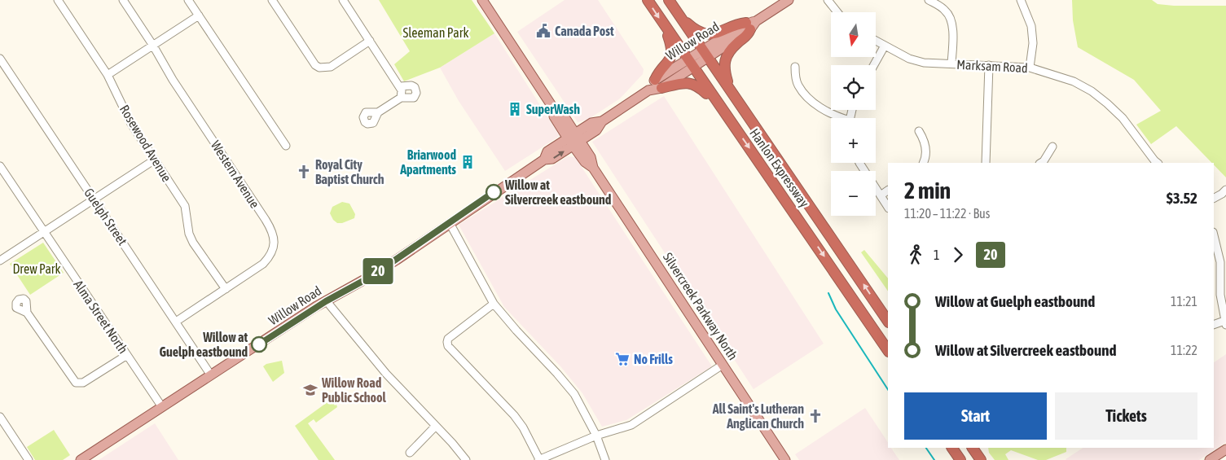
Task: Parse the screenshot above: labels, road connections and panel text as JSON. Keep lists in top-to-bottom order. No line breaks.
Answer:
{"streets":{"highway":["Hanlon Expressway"],"main road":["Willow Road","Silvercreek Parkway North"],"street":["Marksam Road","Rosewood Avenue","Western Avenue","Guelph Street","Alma Street North"]},"crossings":[["Willow Road","Hanlon Expressway"],["Willow Road","Guelph Street"],["Willow Road","Silvercreek Parkway North"],["Willow Road","Alma Street North"],["Rosewood Avenue","Western Avenue"],["Western Avenue","Guelph Street"]],"parks":["Sleeman Park","Drew Park"],"places":{"public building":["Canada Post"],"building":["SuperWash","Briarwood Apartments"],"church":["Royal City Baptist Church","All Saint's Lutheran Anglican Church"],"other":["Willow at Silvercreek eastbound","Willow at Guelph eastbound"],"supermarket":["No Frills"],"school or university":["Willow Road Public School"]},"lines":["bus line 20"],"north":"bottom","page":{"on_map":"20","map_buttons":["+","−"],"heading":["2 min","11:20 – 11:22 · Bus","$3.52"],"legs":["1","20"],"list":[{"name":"Willow at Guelph eastbound","value":"11:21"},{"name":"Willow at Silvercreek eastbound","value":"11:22"}],"buttons":["Start","Tickets"]}}
